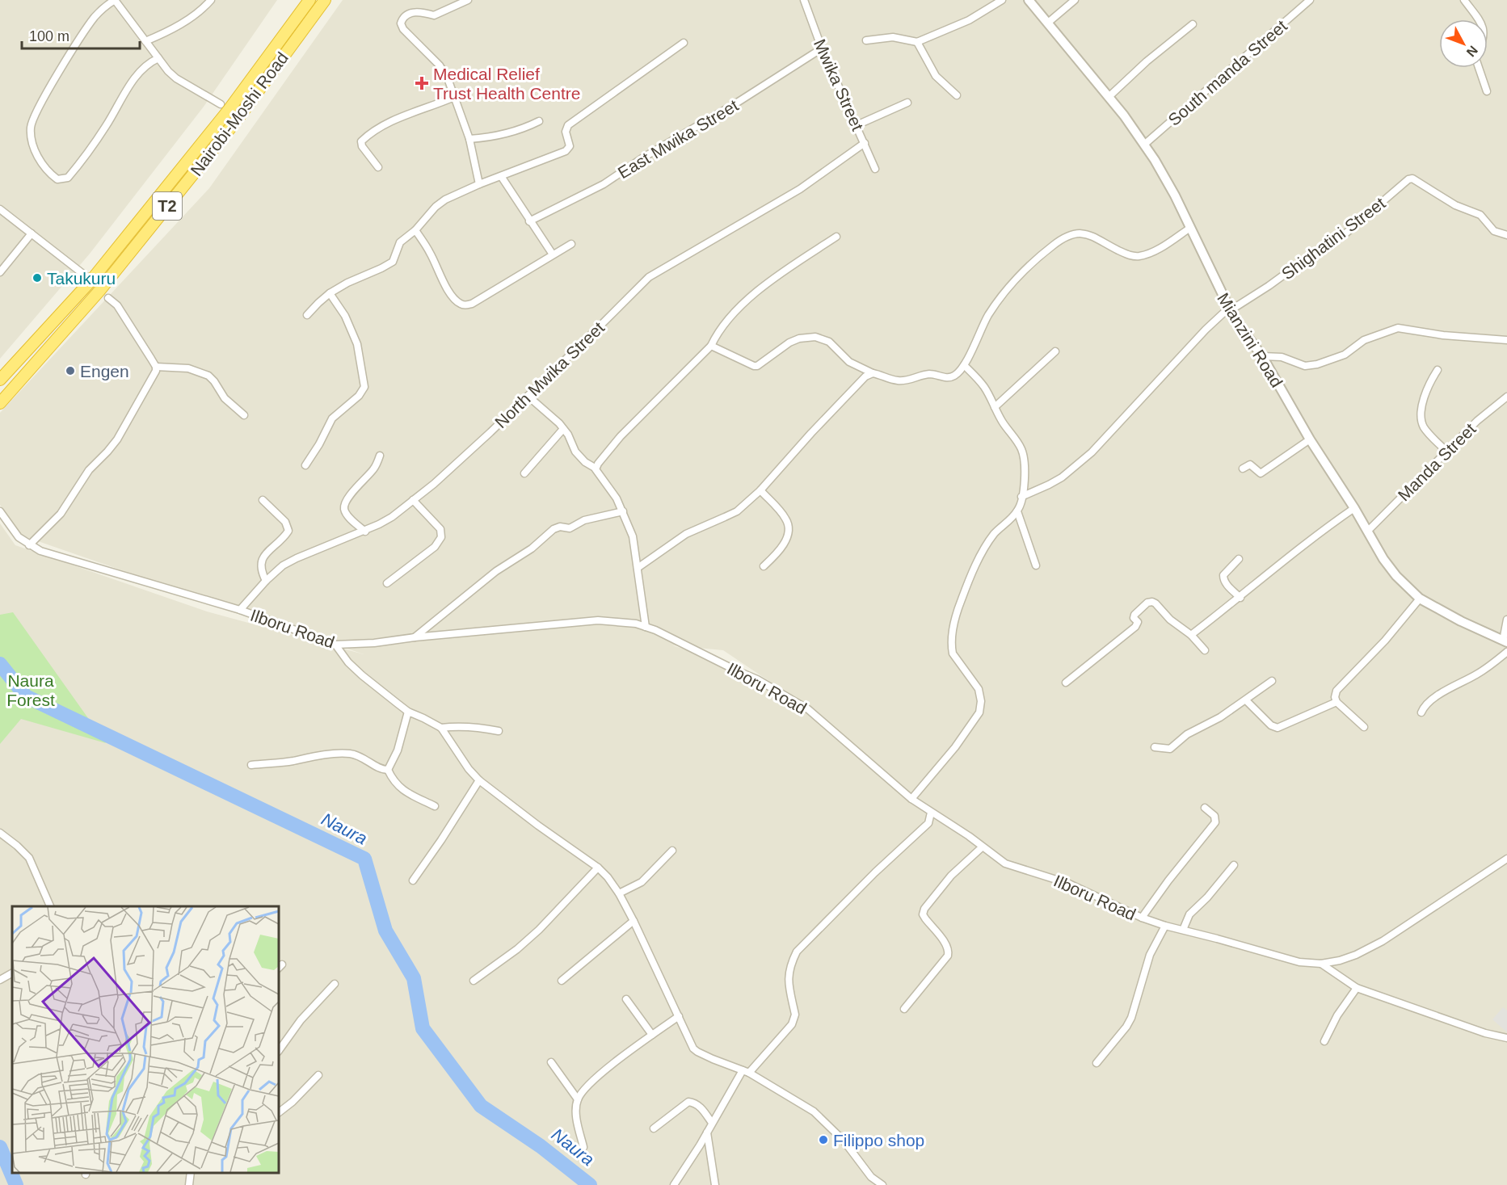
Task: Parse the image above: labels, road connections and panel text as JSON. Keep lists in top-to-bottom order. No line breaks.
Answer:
{"streets":{"highway":["Nairobi-Moshi Road","T2"],"street":["South manda Street","Mwika Street","East Mwika Street","Shighatini Street","Mianzini Road","North Mwika Street","Manda Street","Ilboru Road"]},"crossings":[["South manda Street","Mianzini Road"],["Mwika Street","East Mwika Street"],["Mwika Street","North Mwika Street"],["Shighatini Street","Mianzini Road"],["Mianzini Road","Manda Street"],["North Mwika Street","Ilboru Road"]],"water":["Naura"],"parks":["Naura Forest"],"places":{"health":["Medical Relief Trust Health Centre"],"other":["Takukuru","Engen","Filippo shop"]},"scale_bar":"100 m","north":"bottom right"}
